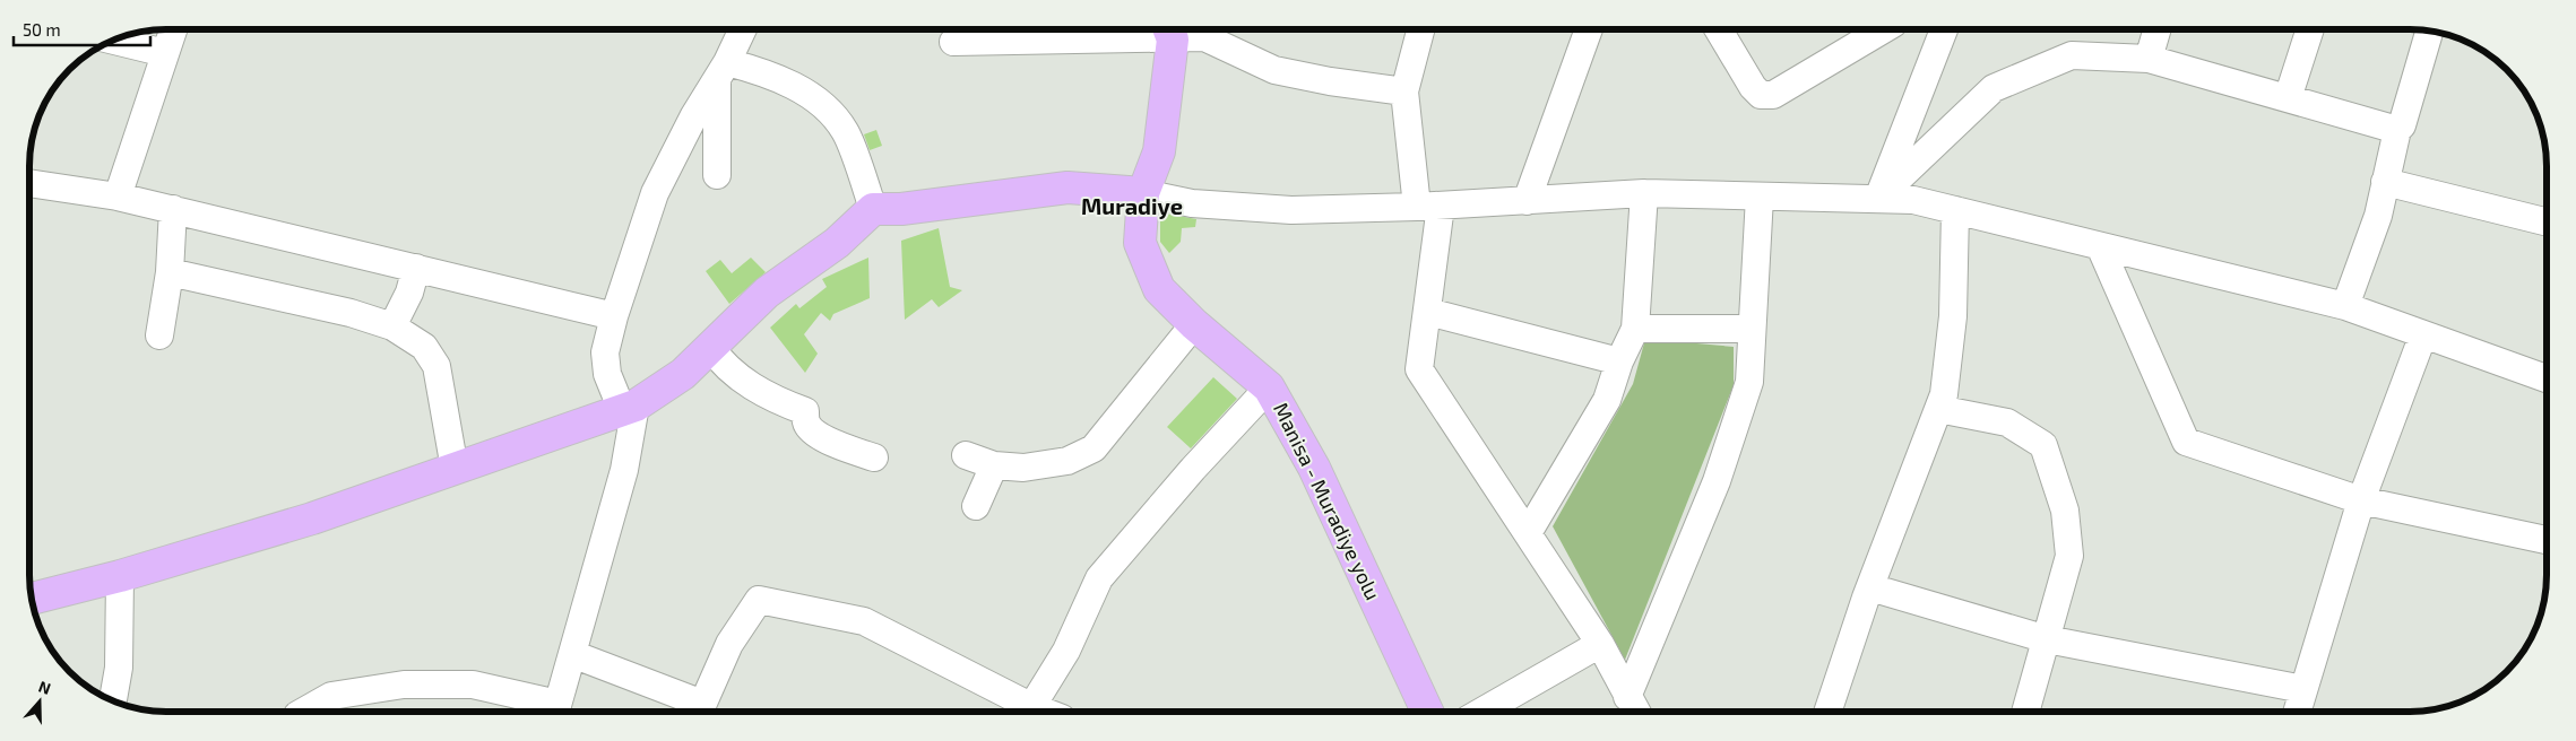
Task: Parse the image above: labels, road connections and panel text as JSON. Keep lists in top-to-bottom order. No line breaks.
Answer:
{"streets":{"main road":["Manisa - Muradiye yolu"]},"districts":["Muradiye"],"scale_bar":"50 m","north":"top"}
